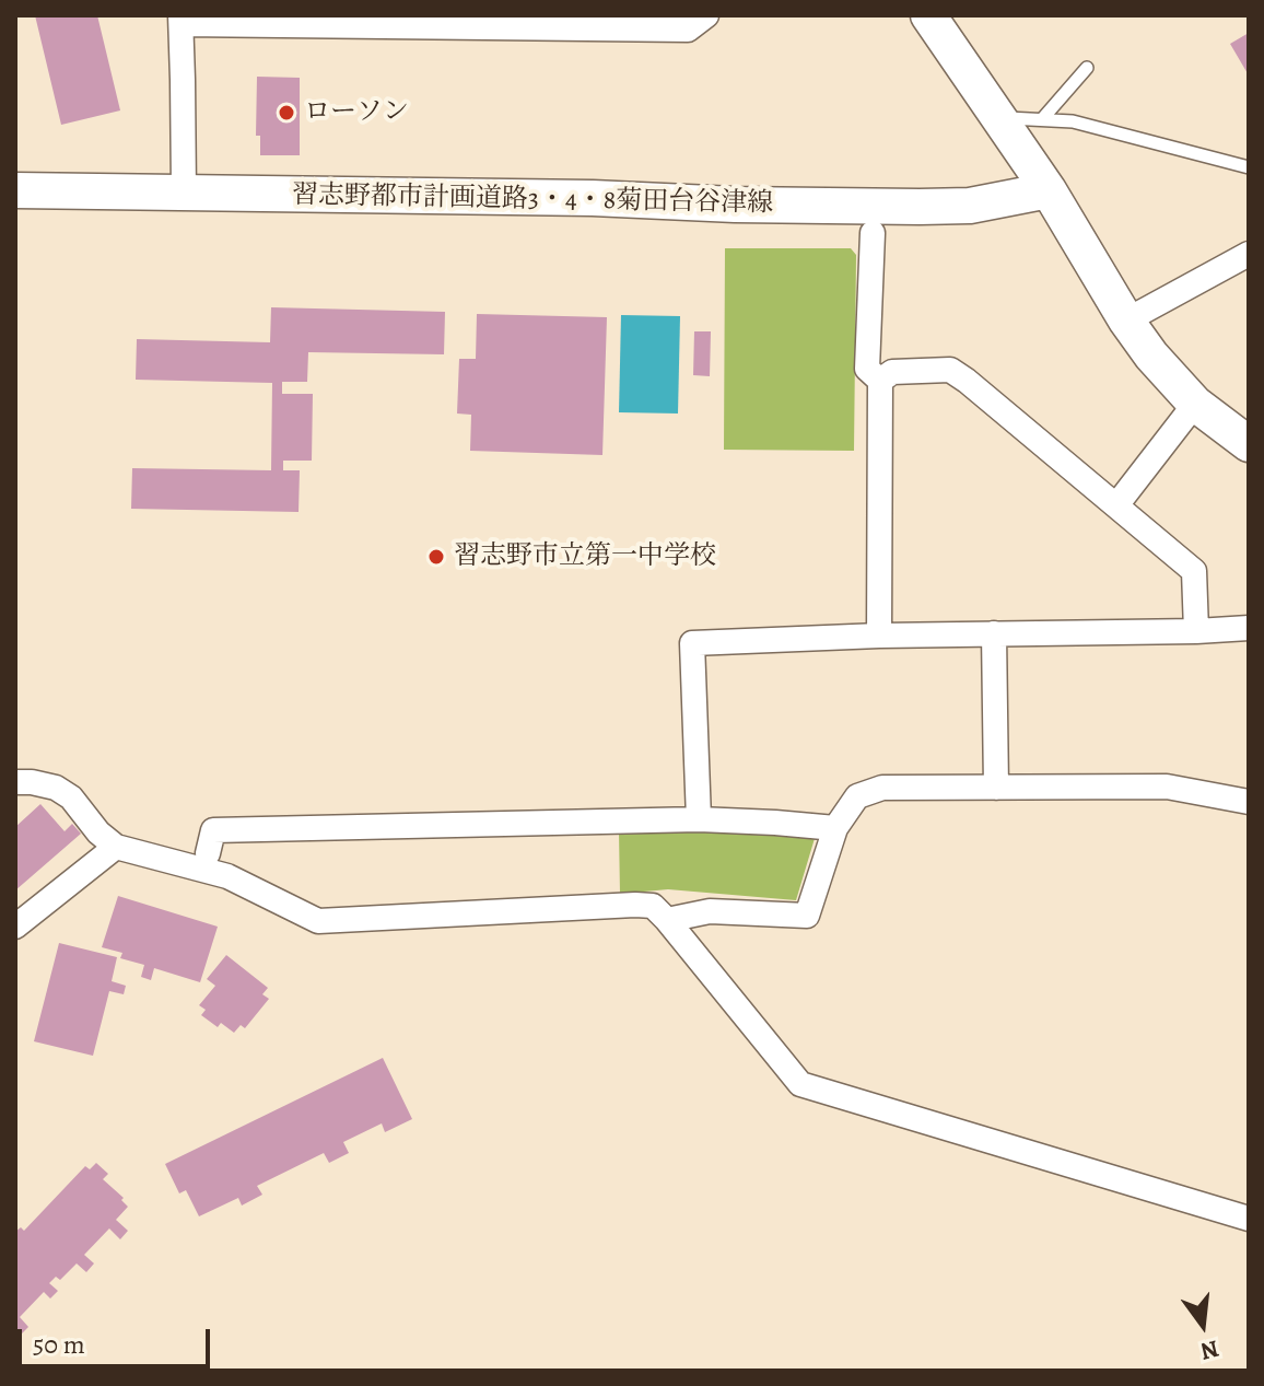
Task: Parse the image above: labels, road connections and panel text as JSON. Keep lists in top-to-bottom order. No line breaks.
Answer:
{"streets":{"street":["習志野都市計画道路3・4・8菊田台谷津線"]},"places":["ローソン","習志野市立第一中学校"],"scale_bar":"50 m","north":"bottom"}
